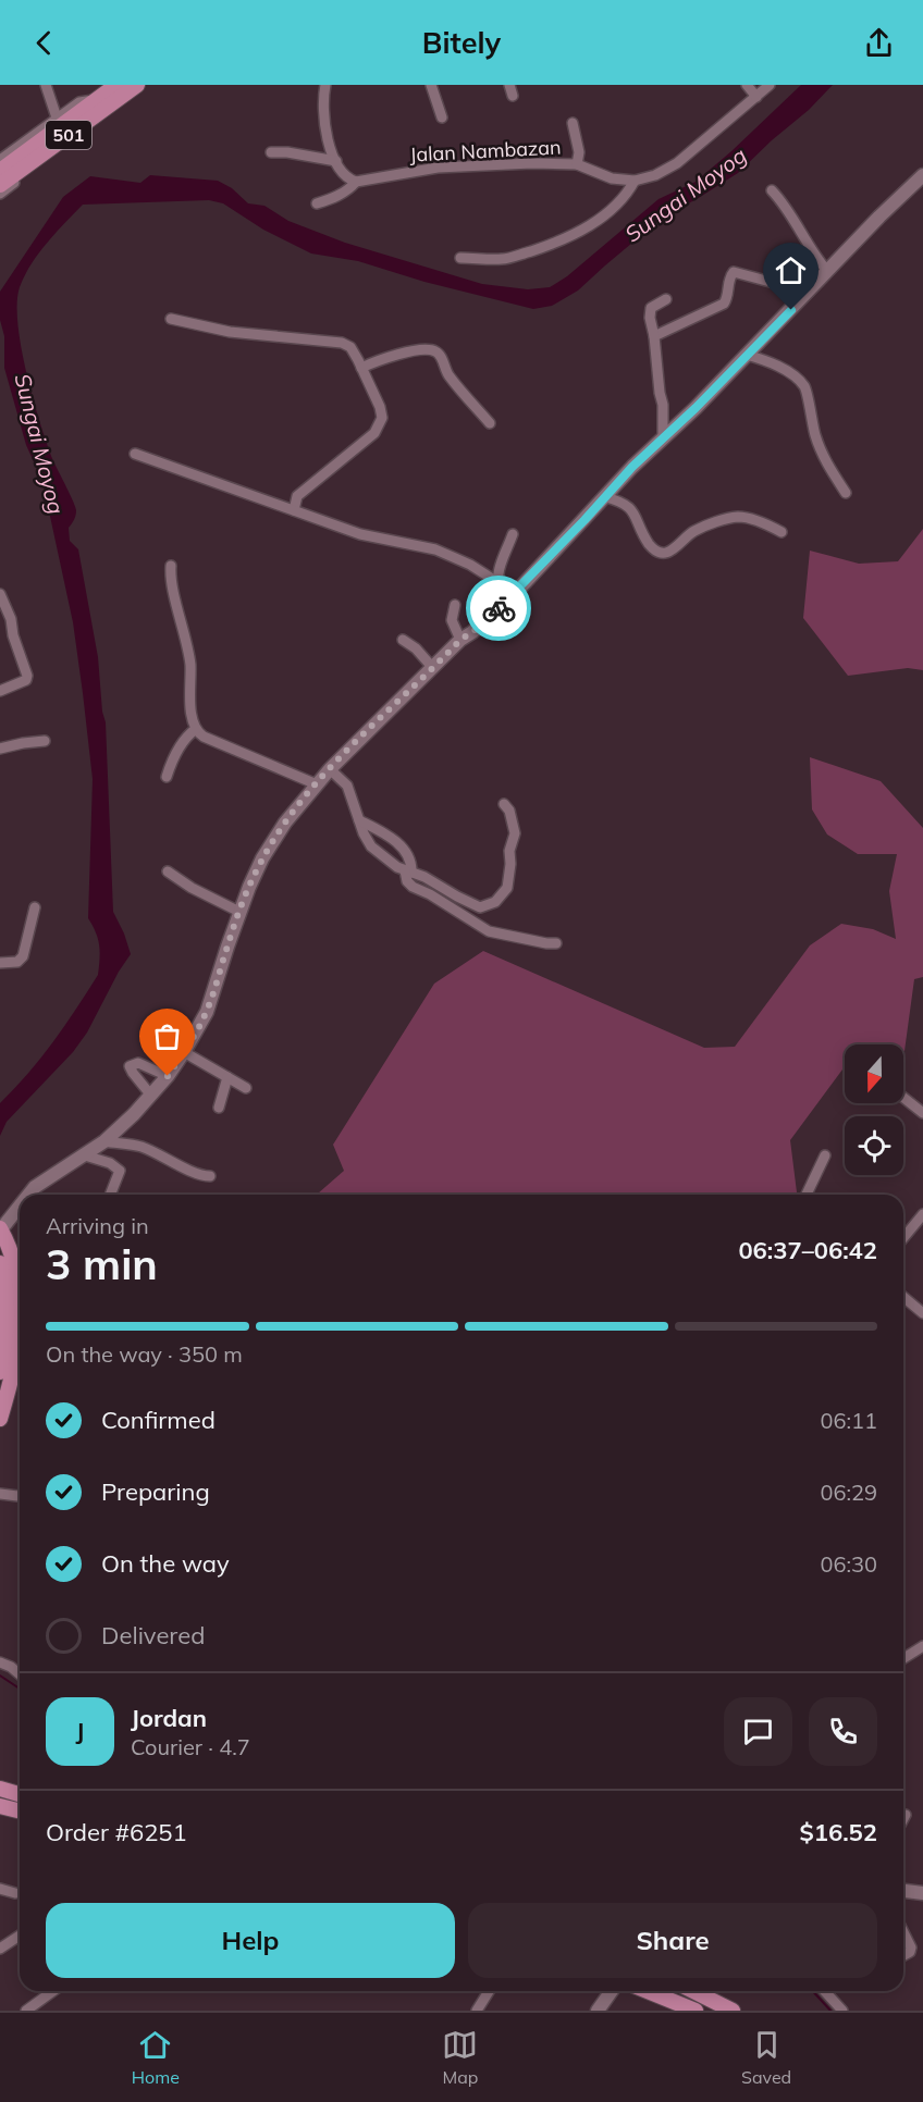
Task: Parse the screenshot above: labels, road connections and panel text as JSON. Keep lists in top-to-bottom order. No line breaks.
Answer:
{"streets":{"main road":["501"],"street":["Jalan Nambazan"]},"water":["Sungai Moyog"],"north":"bottom","page":{"header":"Bitely","heading":["3 min","Arriving in","06:37–06:42"],"panel":["Jordan","Courier · 4.7","Order #6251","$16.52"],"bar":"On the way · 350 m","list":[["Confirmed","06:11"],["Preparing","06:29"],["On the way","06:30"],"Delivered"],"round":"J","buttons":["Help","Share"],"tabs":["Home","Map","Saved"]}}
